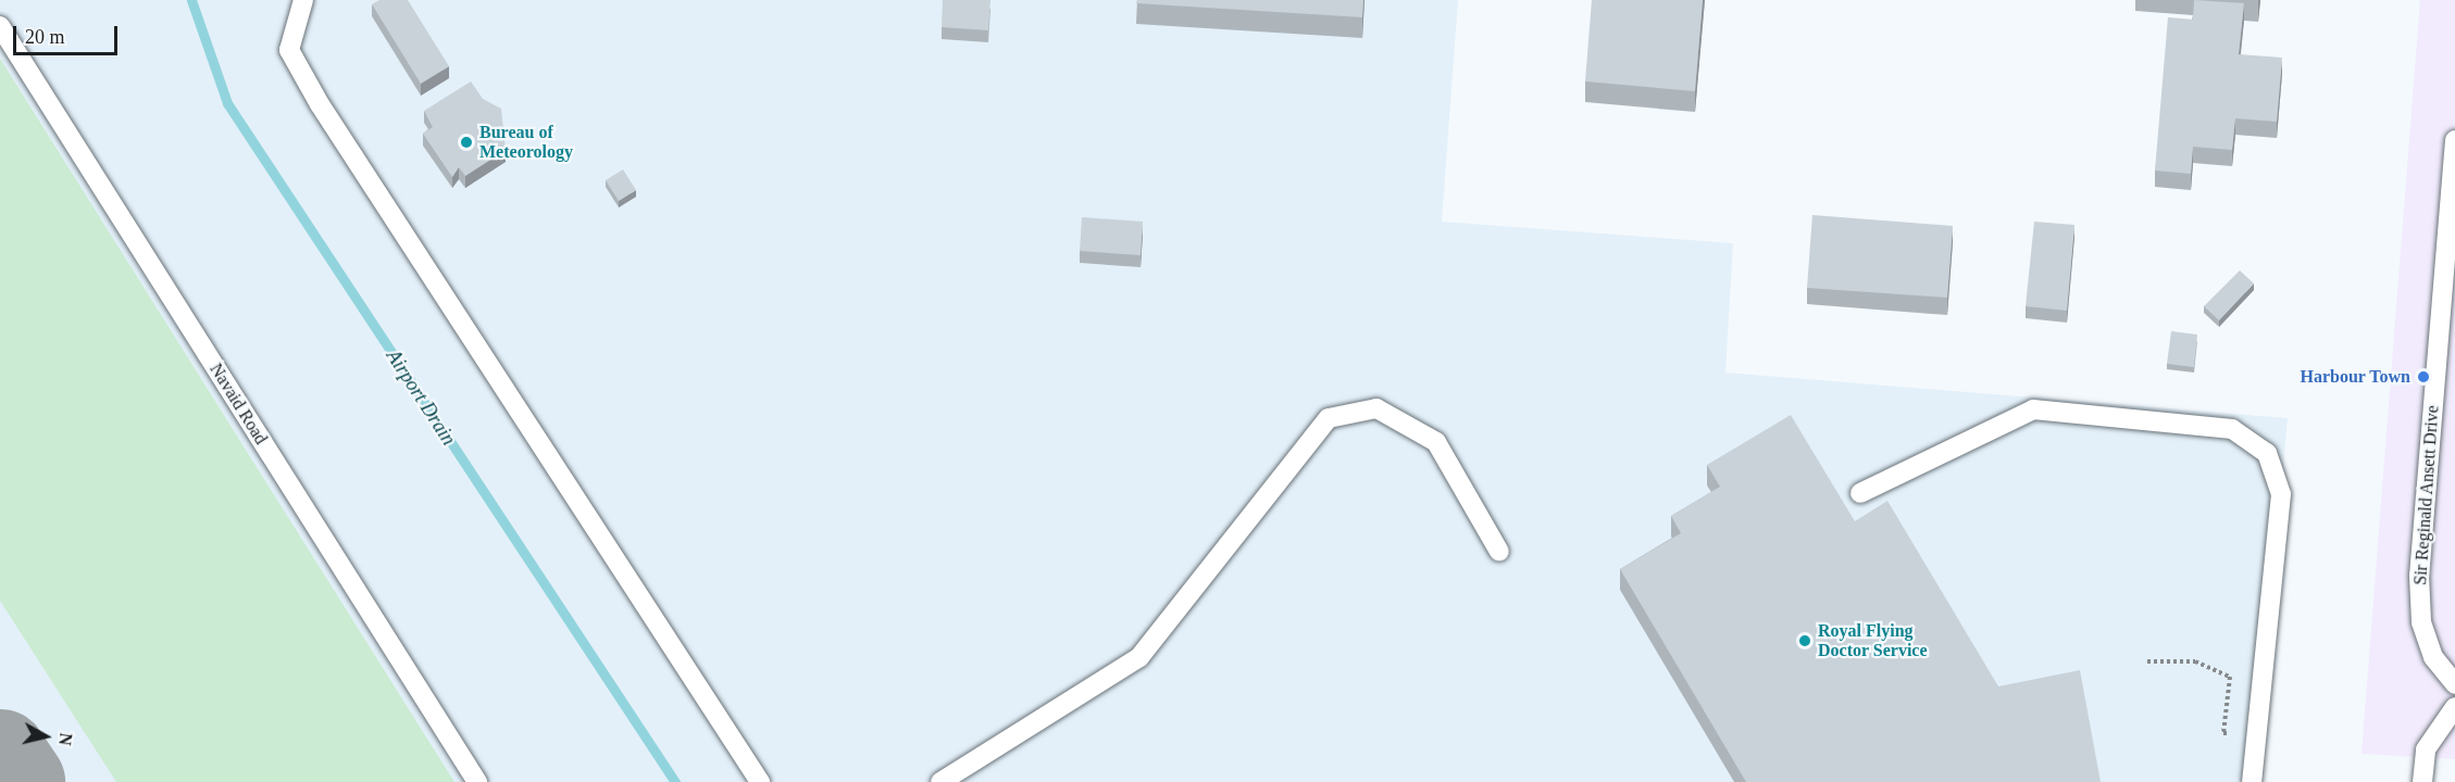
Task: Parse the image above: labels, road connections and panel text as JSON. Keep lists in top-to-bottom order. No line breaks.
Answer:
{"streets":{"lane":["Navaid Road","Sir Reginald Ansett Drive"]},"water":["Airport Drain"],"places":["Bureau of Meteorology","Harbour Town","Royal Flying Doctor Service"],"scale_bar":"20 m","north":"right"}
